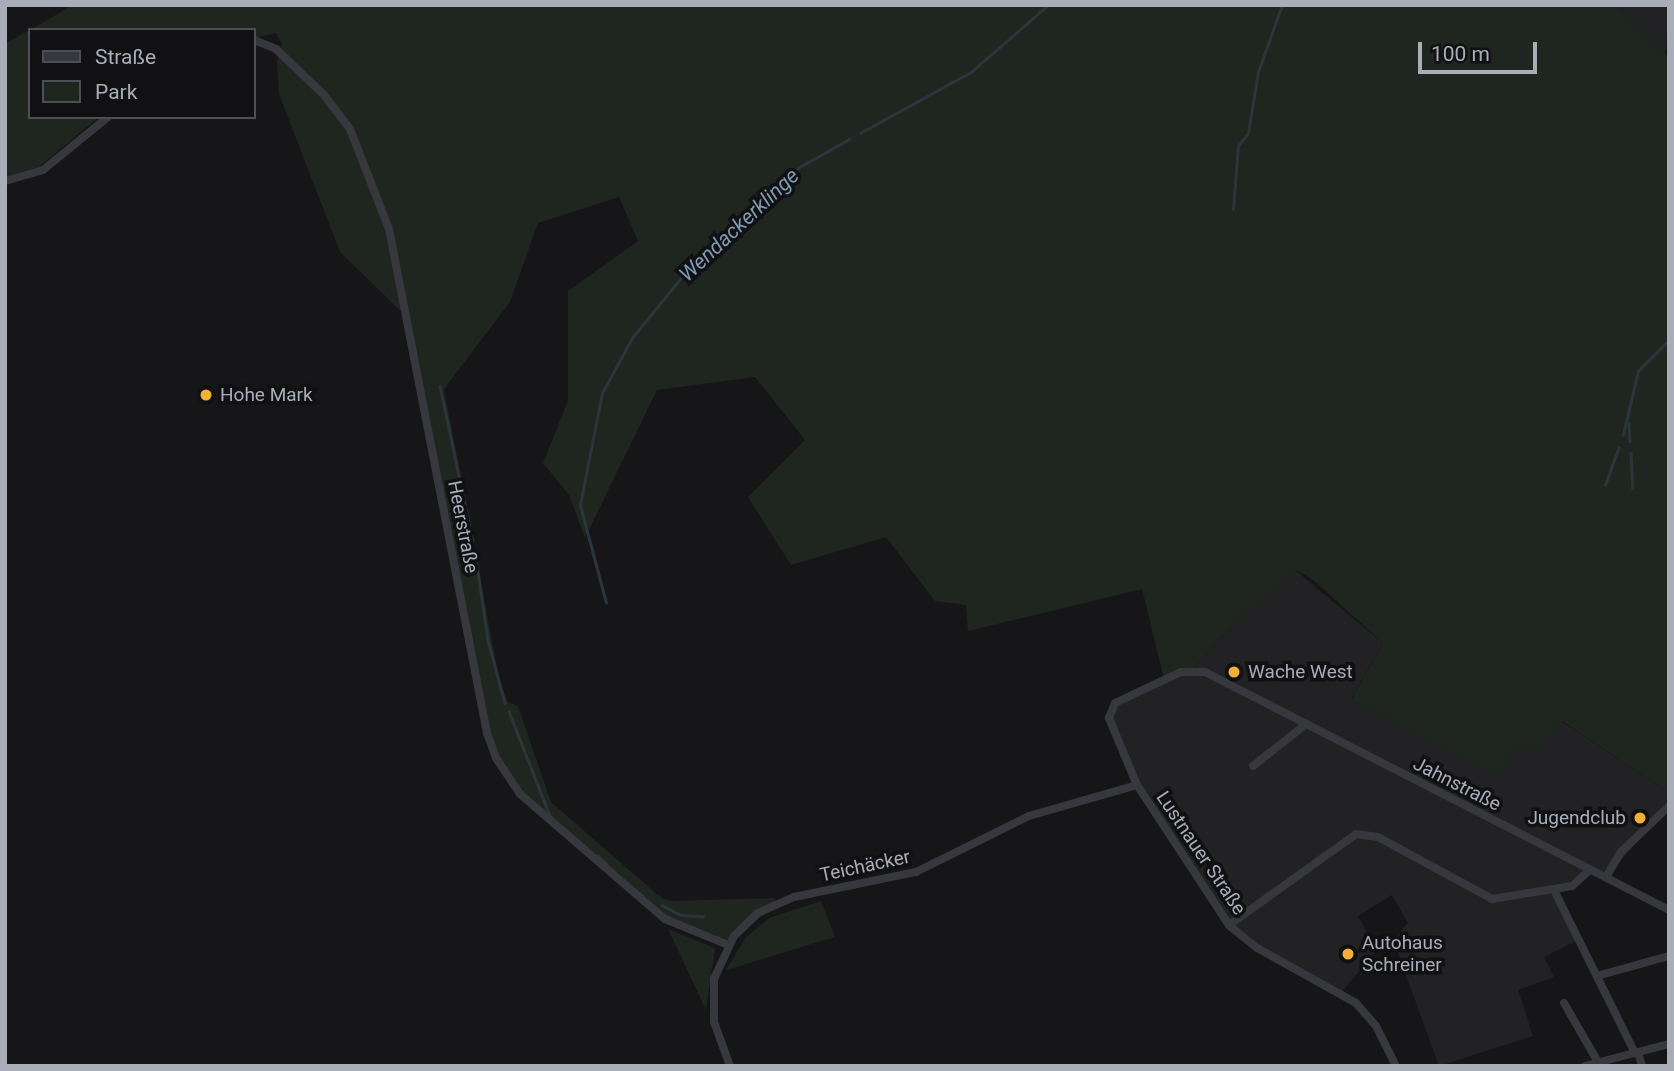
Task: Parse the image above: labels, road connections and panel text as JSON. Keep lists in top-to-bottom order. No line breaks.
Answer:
{"streets":{"street":["Heerstraße","Jahnstraße","Lustnauer Straße","Teichäcker"]},"crossings":[["Heerstraße","Teichäcker"],["Jahnstraße","Lustnauer Straße"],["Lustnauer Straße","Teichäcker"]],"water":["Wendackerklinge"],"places":["Hohe Mark","Wache West","Jugendclub","Autohaus Schreiner"],"legend":["Straße","Park"],"scale_bar":"100 m"}
